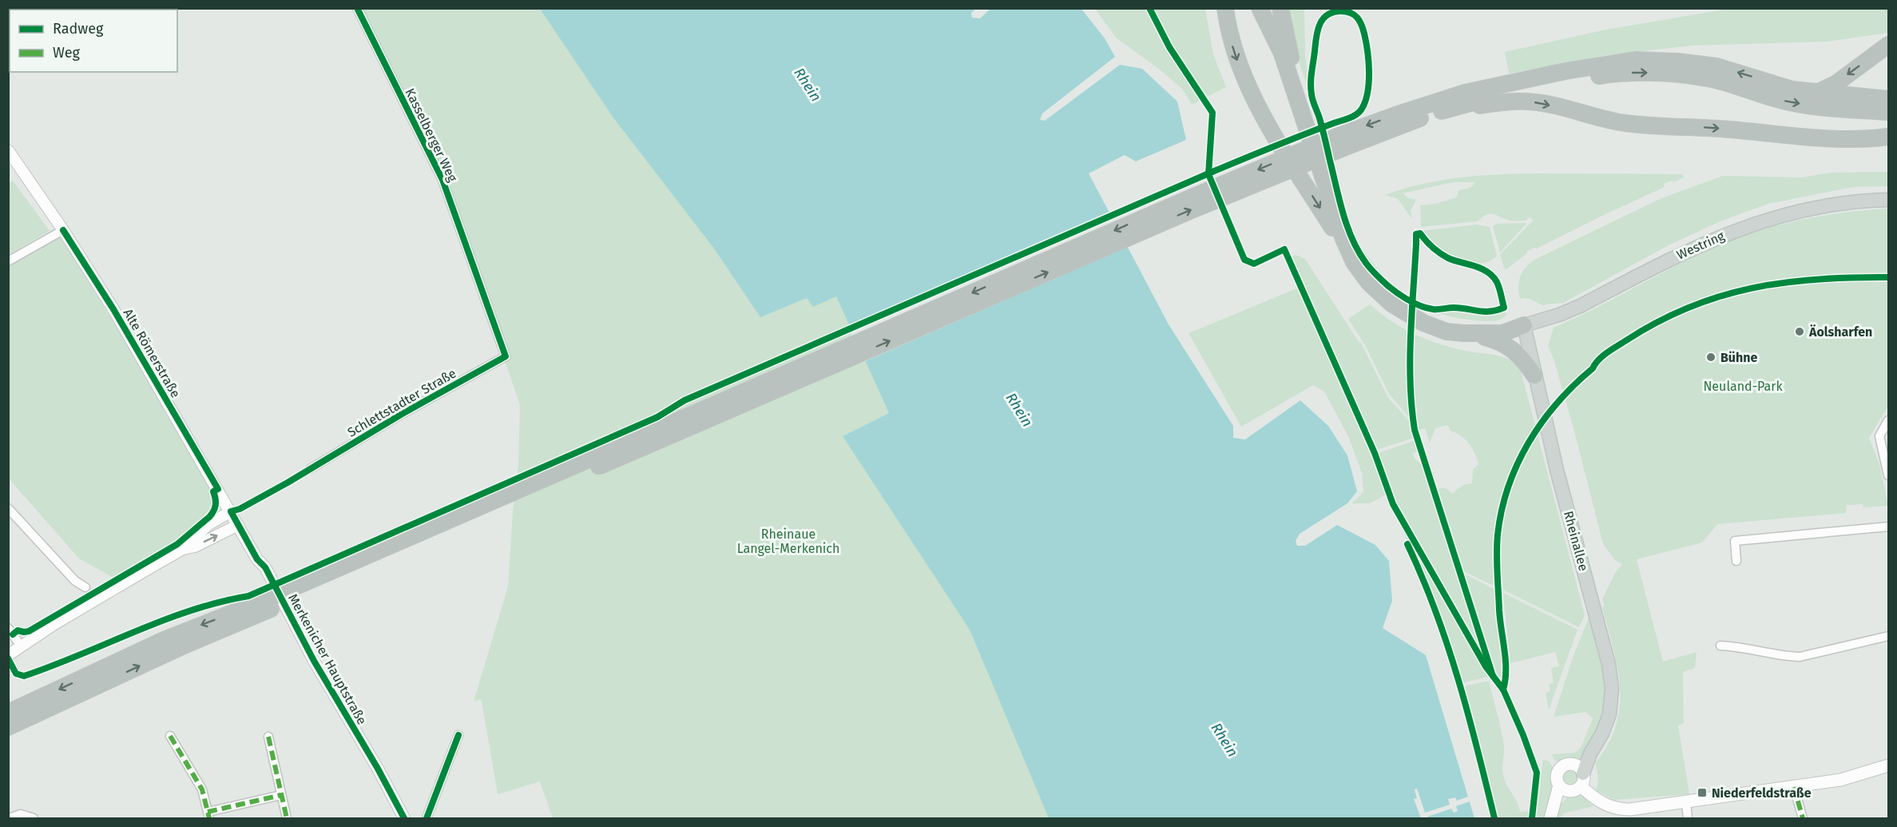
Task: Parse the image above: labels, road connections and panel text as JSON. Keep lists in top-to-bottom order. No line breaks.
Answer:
{"streets":{"main road":["Westring","Rheinallee"],"street":["Kasselberger Weg","Alte Römerstraße","Schlettstadter Straße","Merkenicher Hauptstraße"]},"crossings":[["Kasselberger Weg","Schlettstadter Straße"],["Westring","Rheinallee"],["Alte Römerstraße","Merkenicher Hauptstraße"]],"water":["Rhein"],"parks":["Neuland-Park","Rheinaue Langel-Merkenich"],"places":{"other":["Äolsharfen","Bühne"],"transit":["Niederfeldstraße"]},"legend":["Radweg","Weg"]}
